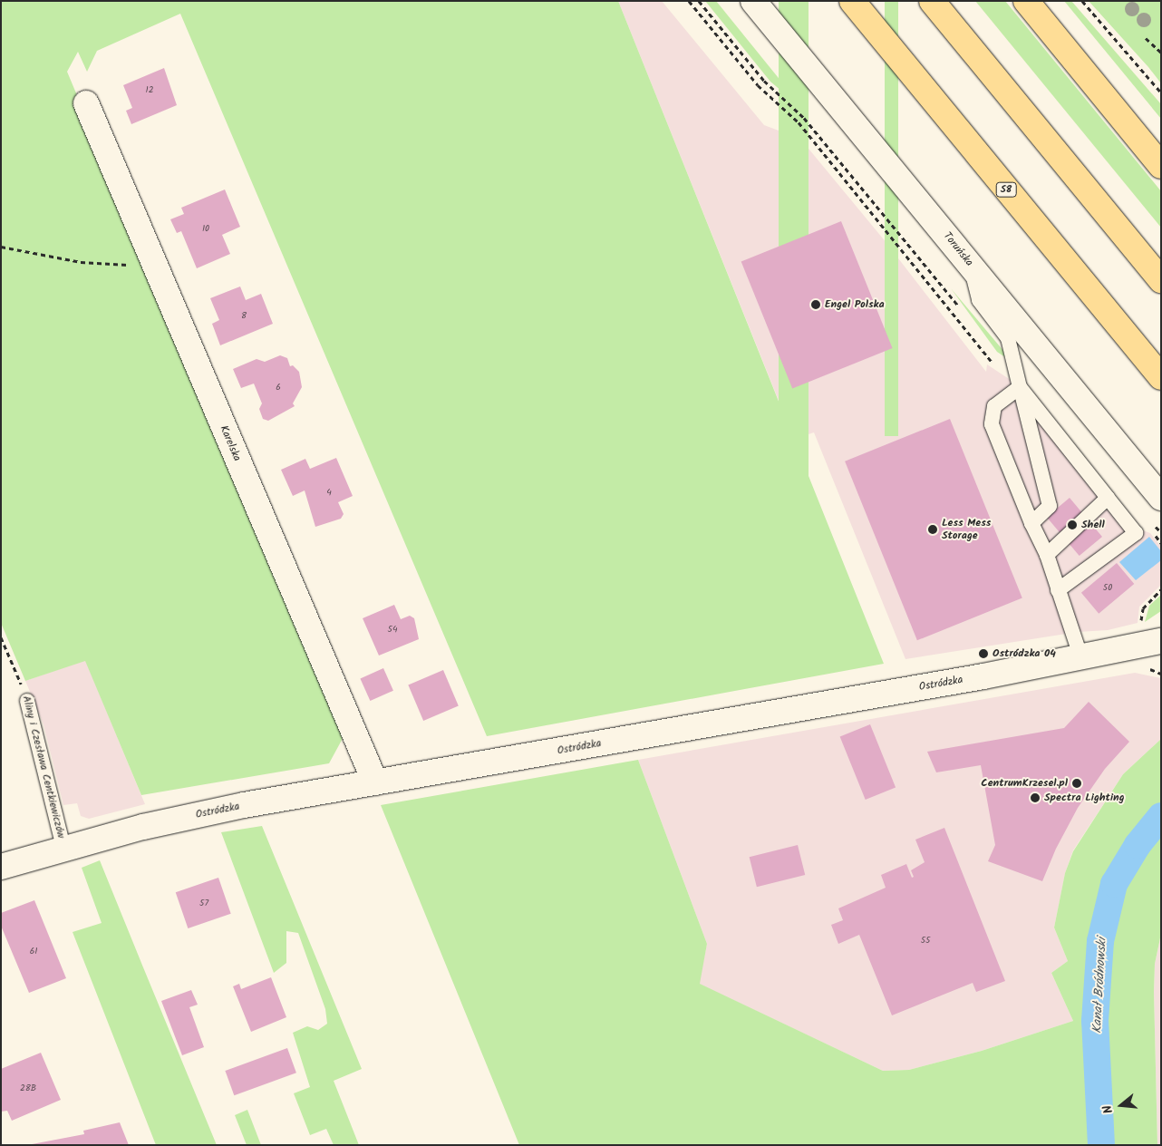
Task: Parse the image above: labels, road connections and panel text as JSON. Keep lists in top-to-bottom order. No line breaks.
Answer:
{"streets":{"highway":["S8"],"street":["Toruńska","Karelska","Ostródzka"],"lane":["Aliny i Czesława Centkiewiczów"]},"crossings":[["Karelska","Ostródzka"],["Ostródzka","Aliny i Czesława Centkiewiczów"]],"water":["Kanał Bródnowski"],"places":["Engel Polska","Shell","Less Mess Storage","Ostródzka 04","CentrumKrzesel.pl","Spectra Lighting"],"house_numbers":["12","10","8","6","4","50","54","57","55","61","28B"],"north":"left"}
